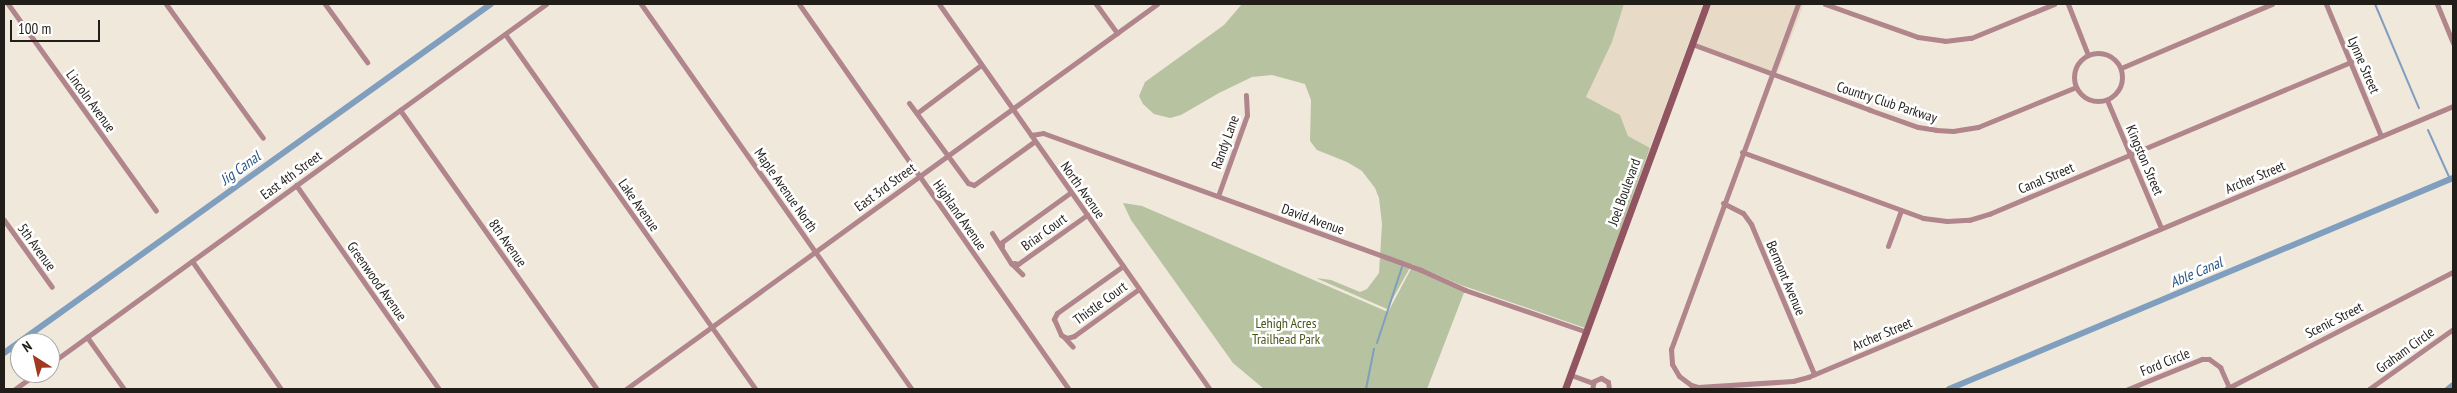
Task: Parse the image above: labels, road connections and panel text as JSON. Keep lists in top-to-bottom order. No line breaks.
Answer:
{"streets":{"main road":["Joel Boulevard"],"street":["Lynne Street","Lincoln Avenue","Country Club Parkway","Randy Lane","Kingston Street","East 4th Street","Archer Street","Canal Street","East 3rd Street","Maple Avenue North","North Avenue","Lake Avenue","Highland Avenue","David Avenue","Briar Court","8th Avenue","5th Avenue","Bermont Avenue","Greenwood Avenue","Thistle Court","Scenic Street","Graham Circle","Ford Circle"]},"crossings":[["Lynne Street","Archer Street"],["Lynne Street","Canal Street"],["Country Club Parkway","Kingston Street"],["Country Club Parkway","Archer Street"],["Country Club Parkway","Joel Boulevard"],["Randy Lane","David Avenue"],["Kingston Street","Archer Street"],["Kingston Street","Canal Street"],["East 4th Street","Lake Avenue"],["East 4th Street","8th Avenue"],["East 4th Street","Greenwood Avenue"],["Archer Street","Canal Street"],["Archer Street","Bermont Avenue"],["East 3rd Street","Maple Avenue North"],["East 3rd Street","North Avenue"],["East 3rd Street","Lake Avenue"],["East 3rd Street","Highland Avenue"],["North Avenue","David Avenue"],["North Avenue","Briar Court"],["North Avenue","Thistle Court"],["Joel Boulevard","David Avenue"],["Scenic Street","Ford Circle"]],"water":["Jig Canal","Able Canal"],"parks":["Lehigh Acres Trailhead Park"],"scale_bar":"100 m","north":"top left"}
